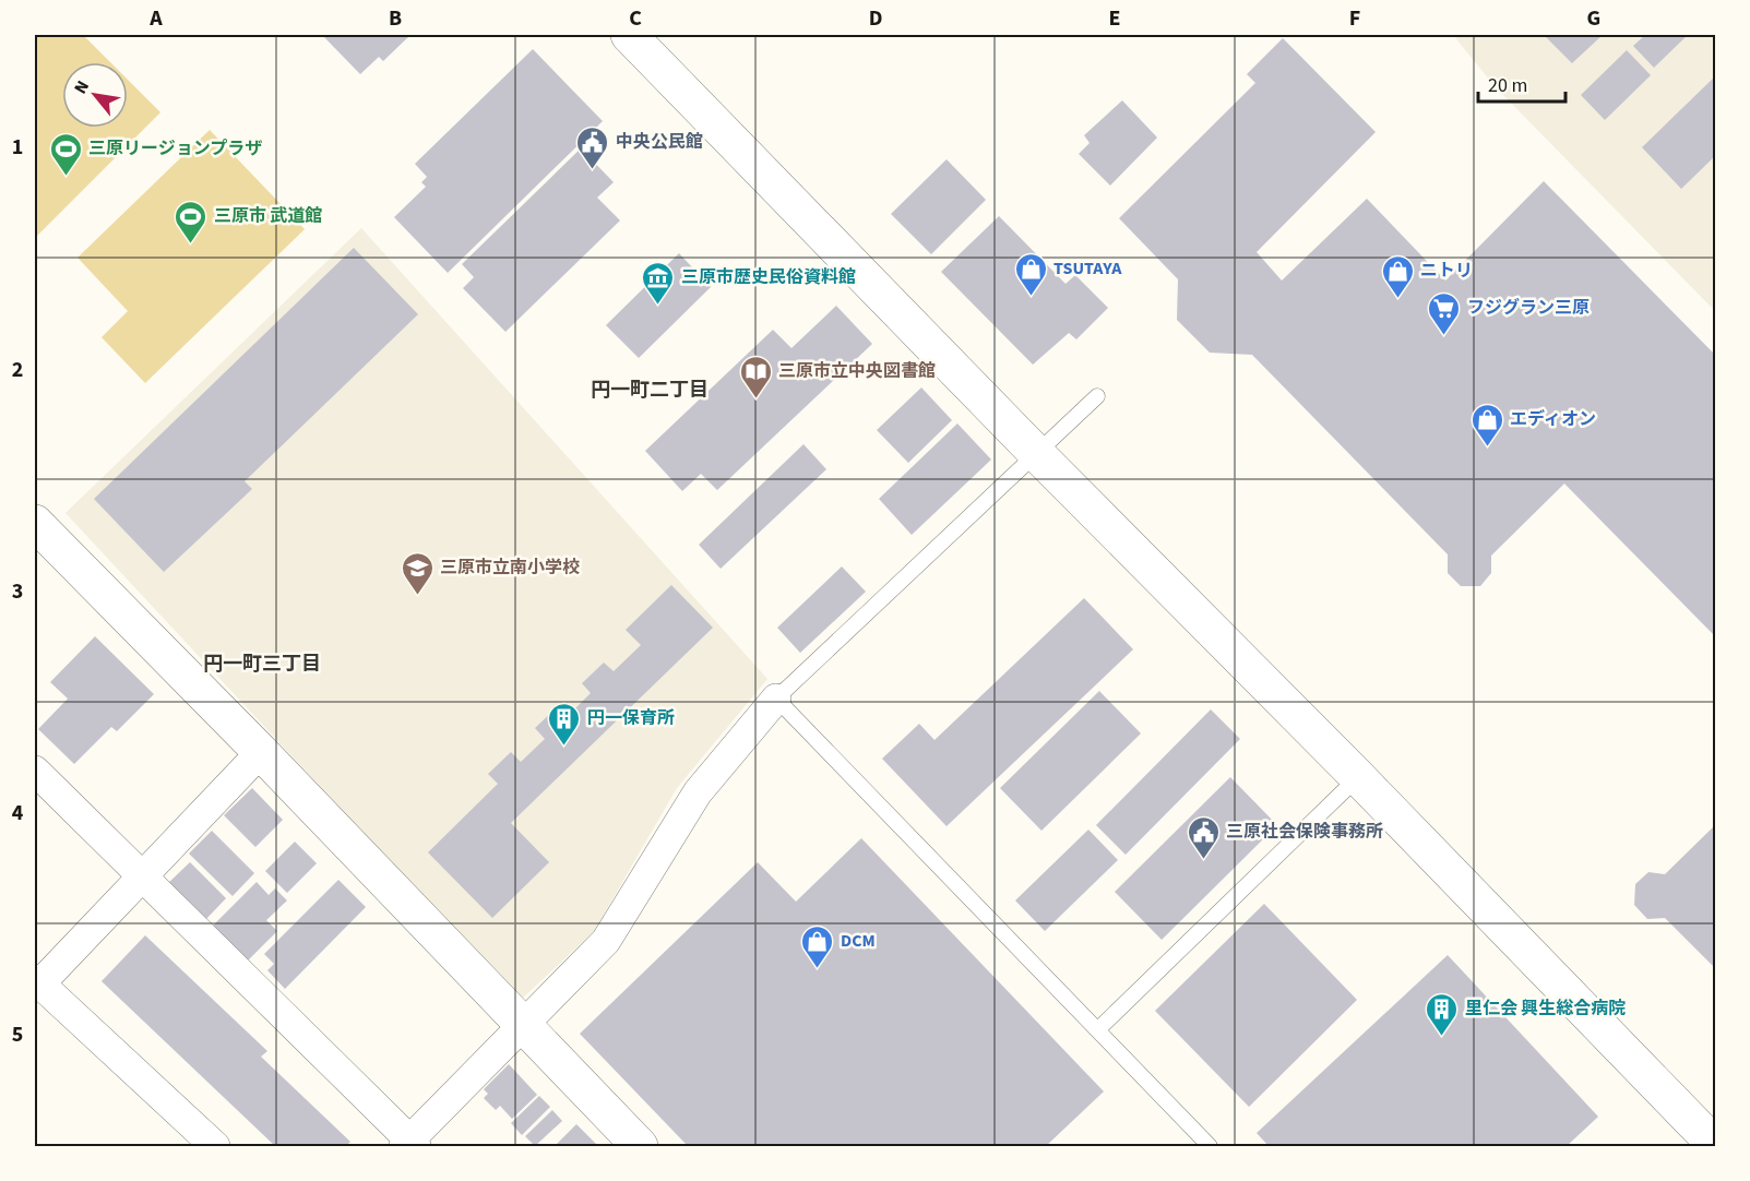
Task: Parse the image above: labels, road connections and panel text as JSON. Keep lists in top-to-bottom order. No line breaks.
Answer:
{"districts":["円一町二丁目","円一町三丁目"],"places":{"public building":["中央公民館","三原社会保険事務所"],"sports":["三原リージョンプラザ","三原市 武道館"],"shop":["TSUTAYA","ニトリ","エディオン","DCM"],"museum":["三原市歴史民俗資料館"],"supermarket":["フジグラン三原"],"library":["三原市立中央図書館"],"school or university":["三原市立南小学校"],"building":["円一保育所","里仁会 興生総合病院"]},"scale_bar":"20 m","north":"top left","grid":{"columns":["A","B","C","D","E","F","G"],"rows":["1","2","3","4","5"]}}
